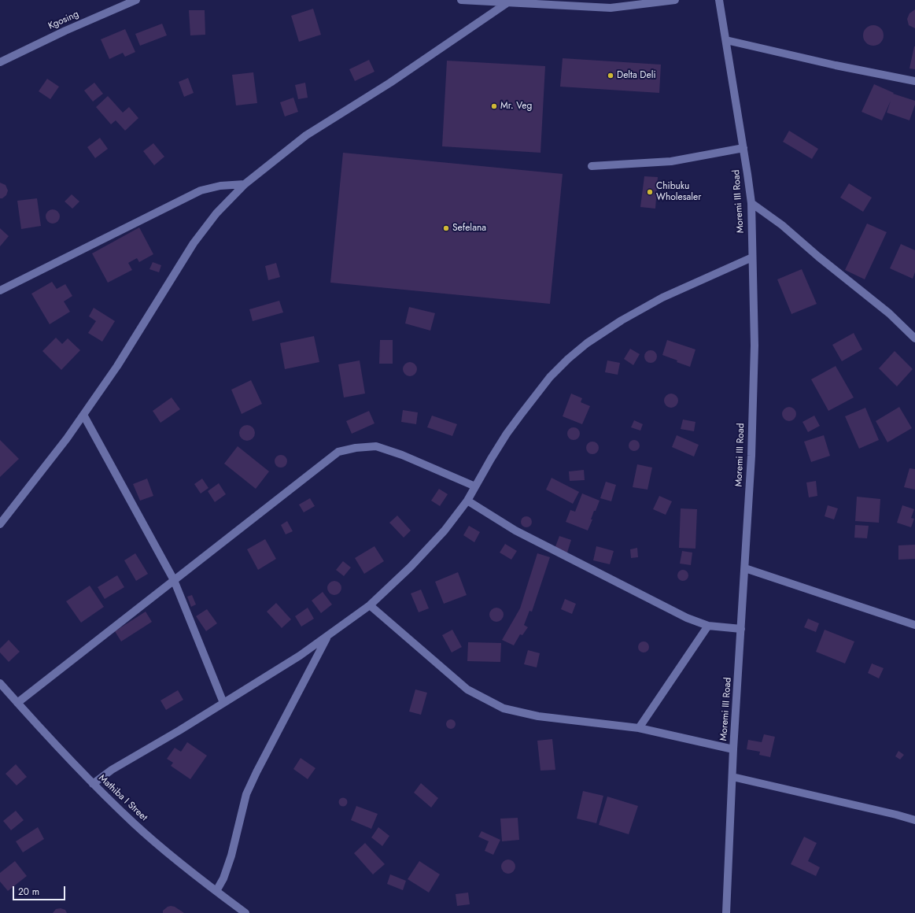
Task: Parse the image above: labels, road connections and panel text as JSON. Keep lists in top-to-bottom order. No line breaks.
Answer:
{"streets":{"street":["Kgosing","Moremi III Road","Mathiba I Street"]},"places":["Delta Deli","Mr. Veg","Chibuku Wholesaler","Sefelana"],"scale_bar":"20 m"}
